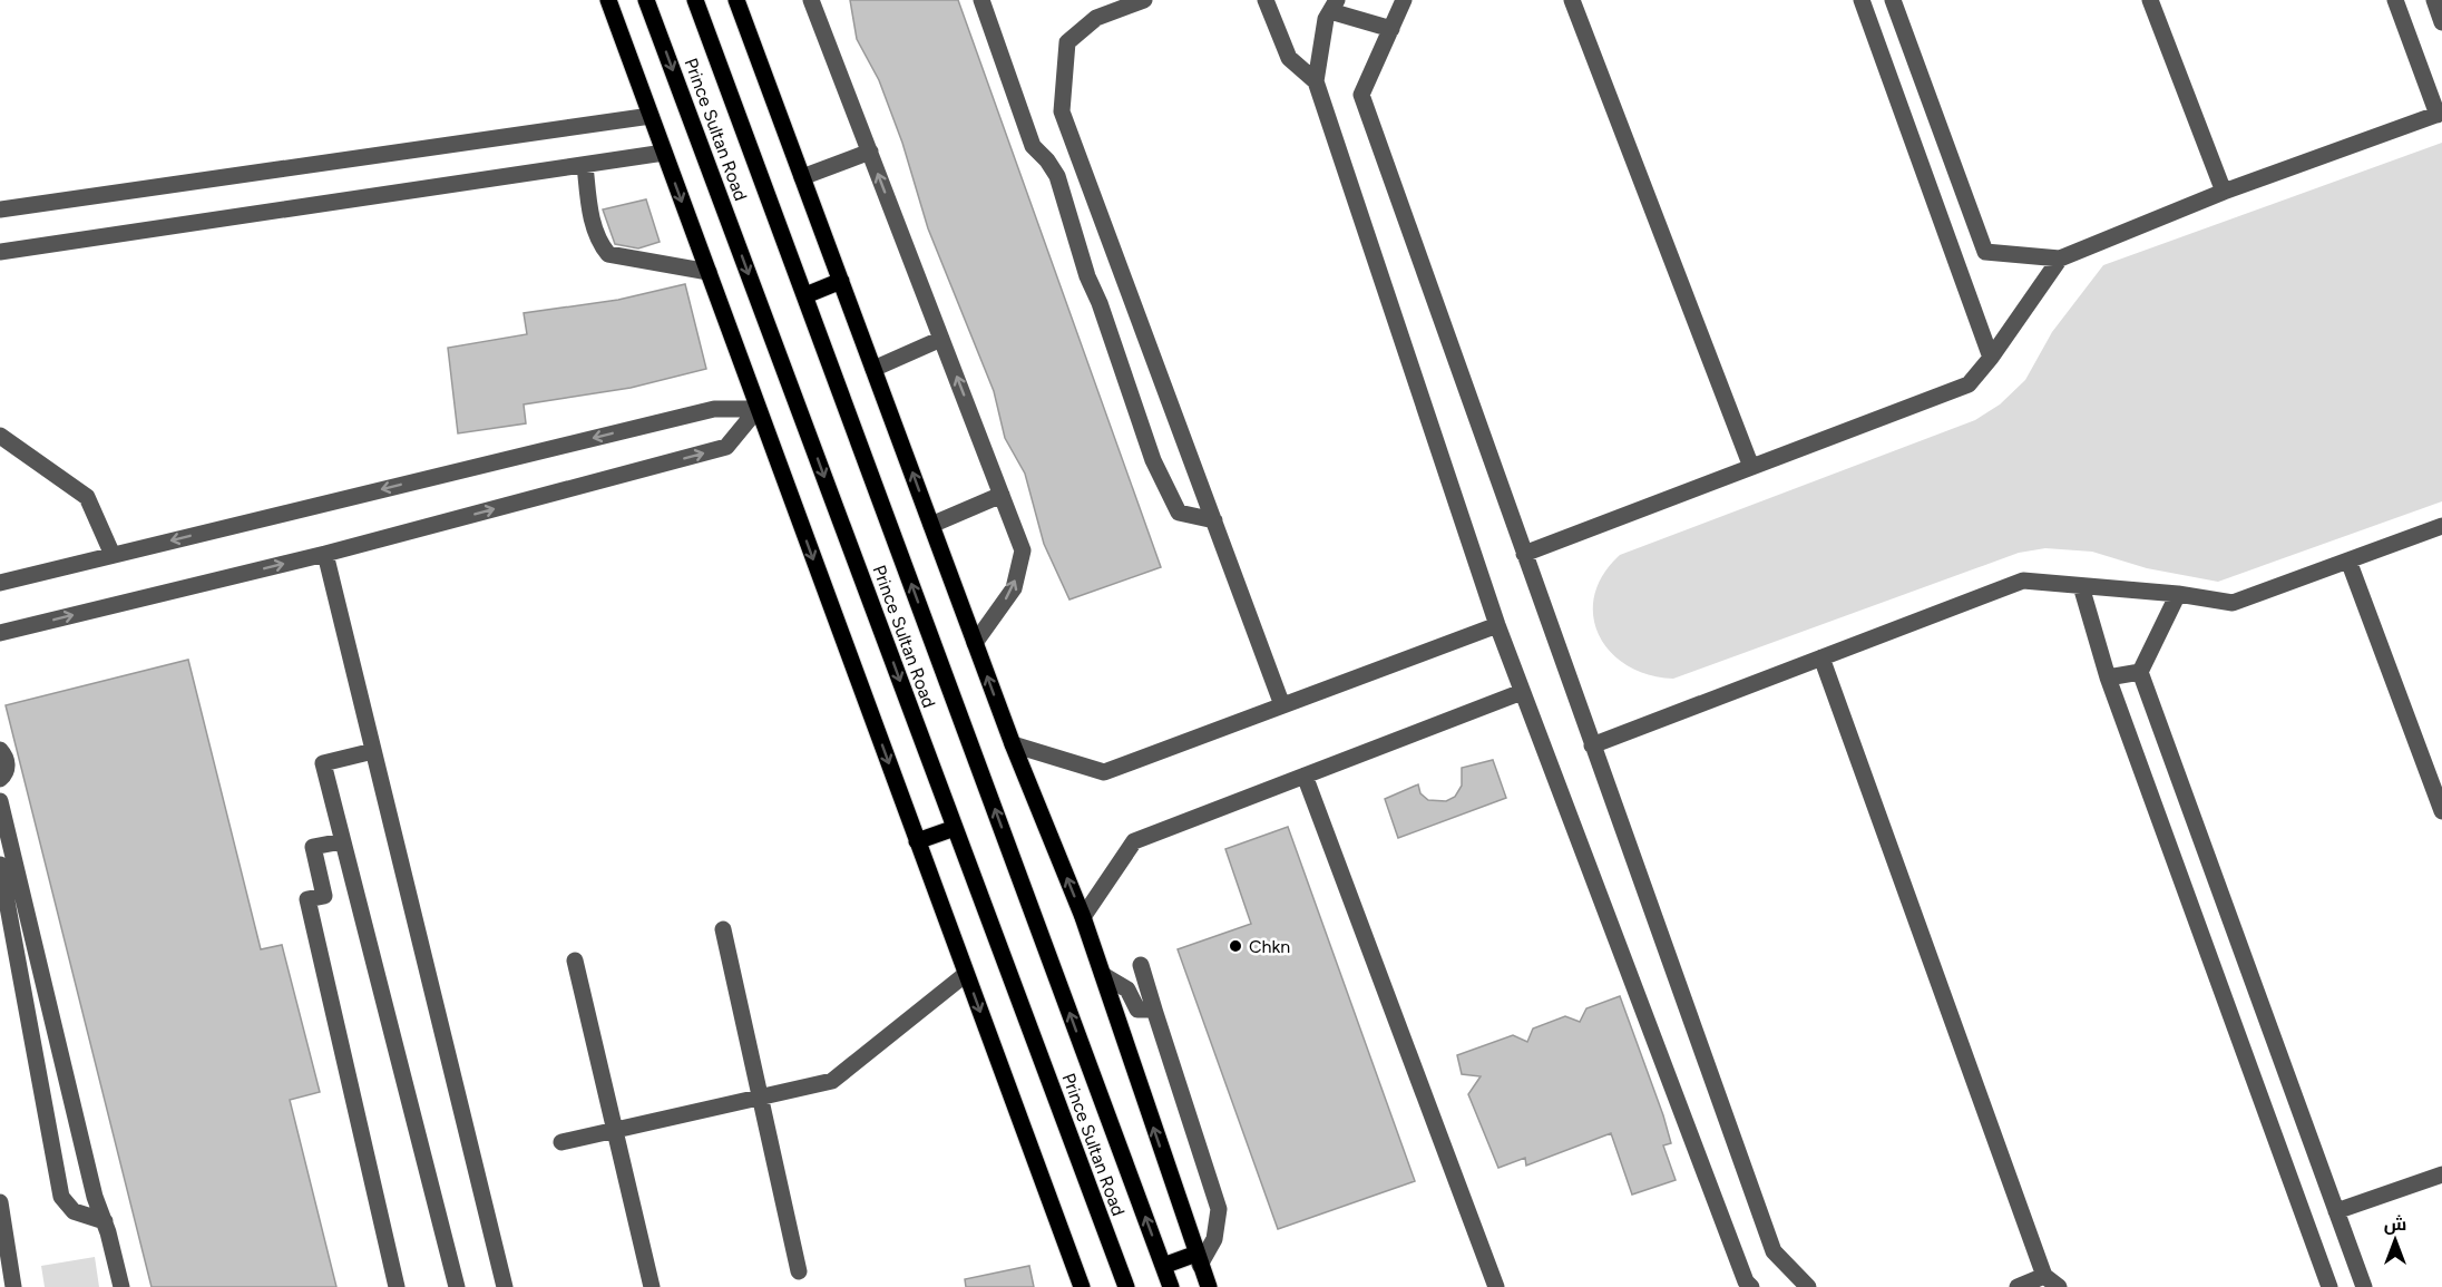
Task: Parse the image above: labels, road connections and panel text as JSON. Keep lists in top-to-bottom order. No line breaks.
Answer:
{"streets":{"main road":["Prince Sultan Road"]},"places":["Chkn"],"north":"top"}
